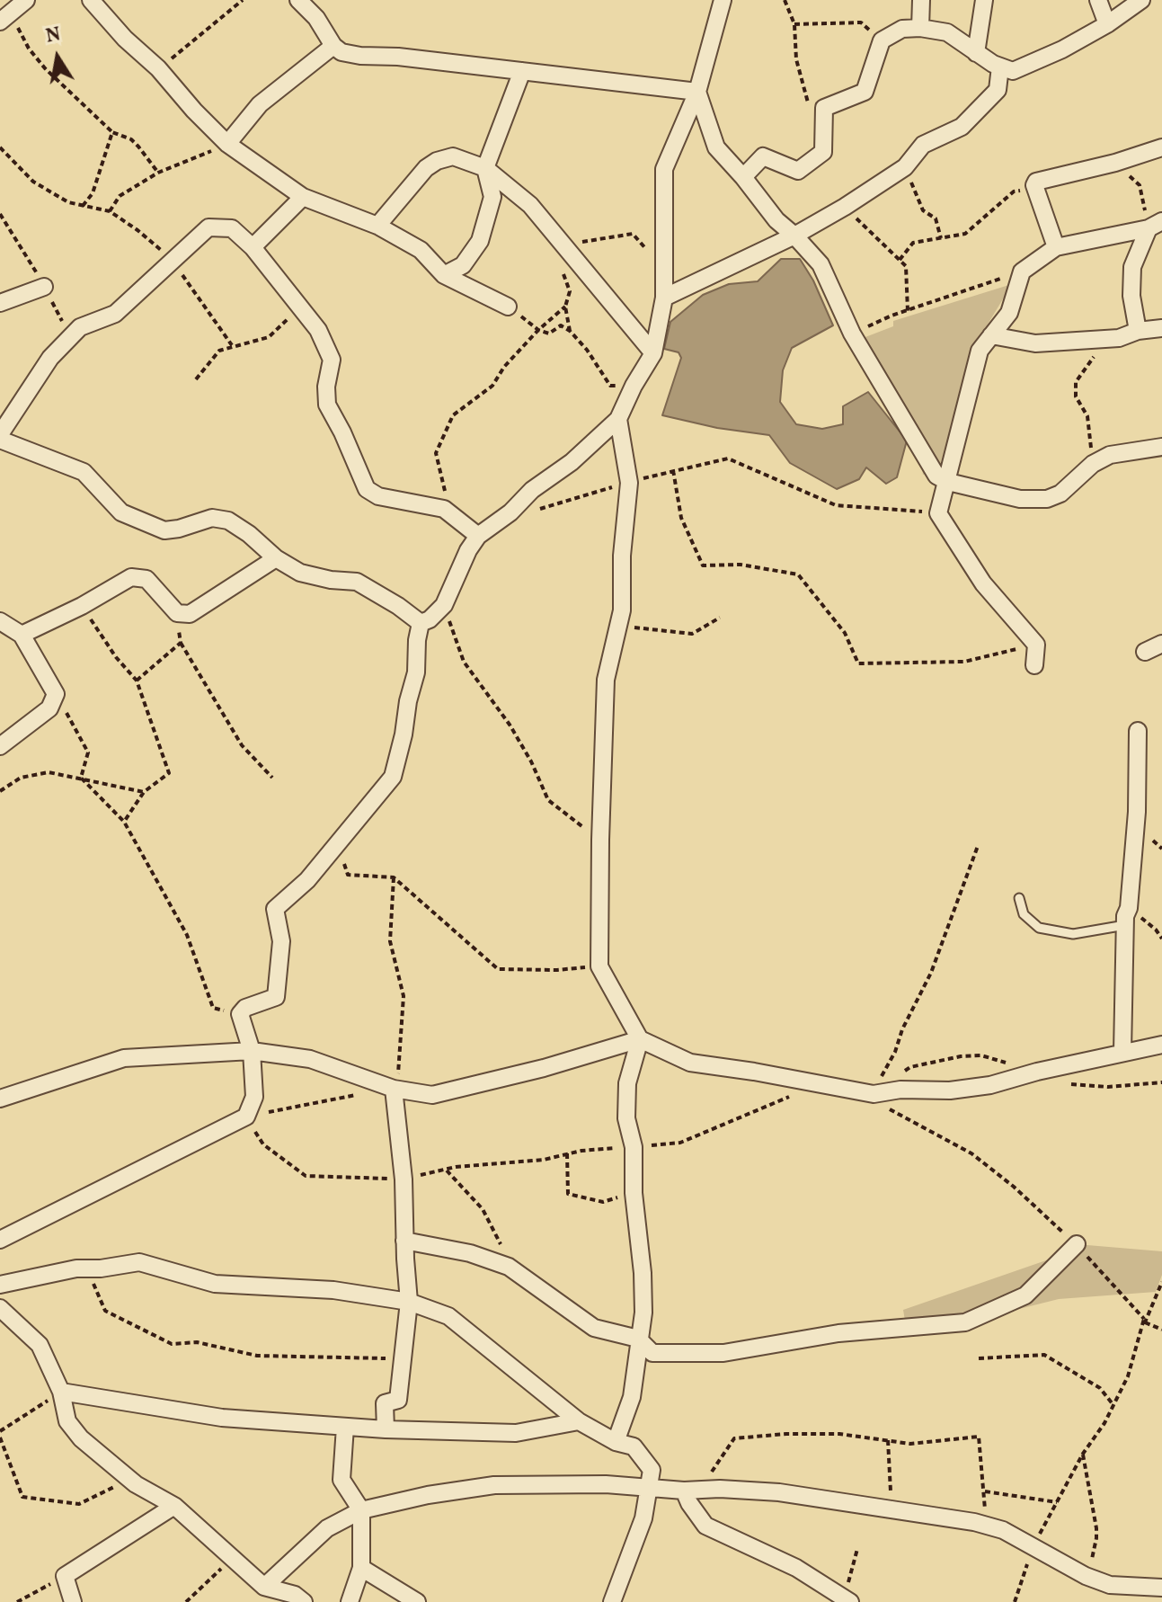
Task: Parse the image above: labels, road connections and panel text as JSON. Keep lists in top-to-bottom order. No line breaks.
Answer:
{"north":"top"}
